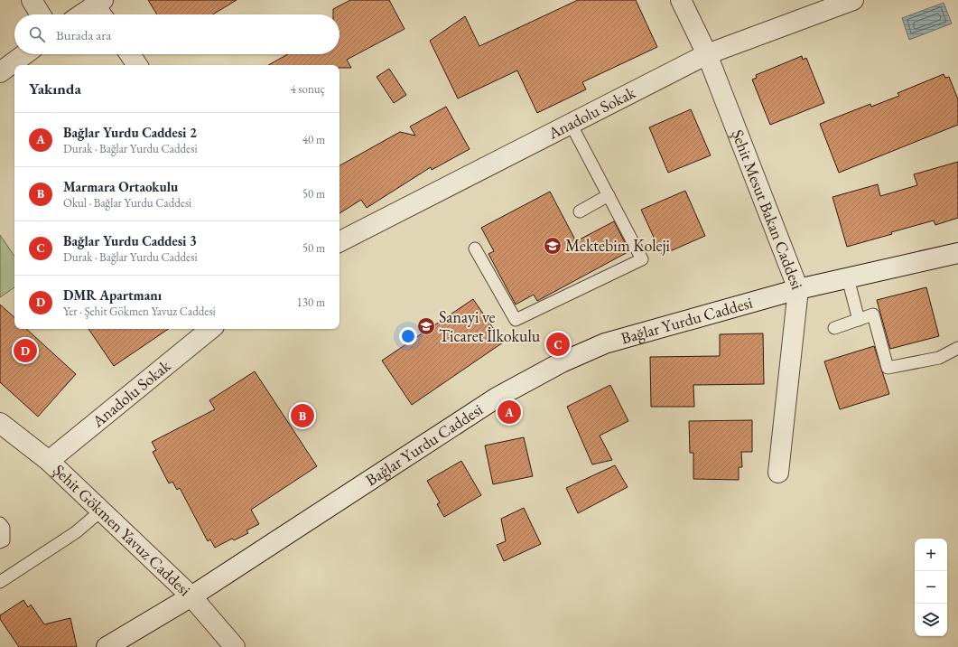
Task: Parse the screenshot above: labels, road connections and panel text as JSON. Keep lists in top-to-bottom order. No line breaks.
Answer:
{"streets":{"street":["Anadolu Sokak","Şehit Mesut Bakan Caddesi","Bağlar Yurdu Caddesi","Şehit Gökmen Yavuz Caddesi"]},"crossings":[["Anadolu Sokak","Şehit Mesut Bakan Caddesi"],["Anadolu Sokak","Şehit Gökmen Yavuz Caddesi"],["Şehit Mesut Bakan Caddesi","Bağlar Yurdu Caddesi"],["Bağlar Yurdu Caddesi","Şehit Gökmen Yavuz Caddesi"]],"places":{"school or university":["Mektebim Koleji","Sanayi ve Ticaret İlkokulu"]},"page":{"search":"Burada ara","heading":["Yakında","4 sonuç"],"list":[{"mark":"A","name":"Bağlar Yurdu Caddesi 2","note":"Durak · Bağlar Yurdu Caddesi","value":"40 m"},{"mark":"B","name":"Marmara Ortaokulu","note":"Okul · Bağlar Yurdu Caddesi","value":"50 m"},{"mark":"C","name":"Bağlar Yurdu Caddesi 3","note":"Durak · Bağlar Yurdu Caddesi","value":"50 m"},{"mark":"D","name":"DMR Apartmanı","note":"Yer · Şehit Gökmen Yavuz Caddesi","value":"130 m"}],"pins":["C","D","A","B"],"map_buttons":["+","−"]}}
